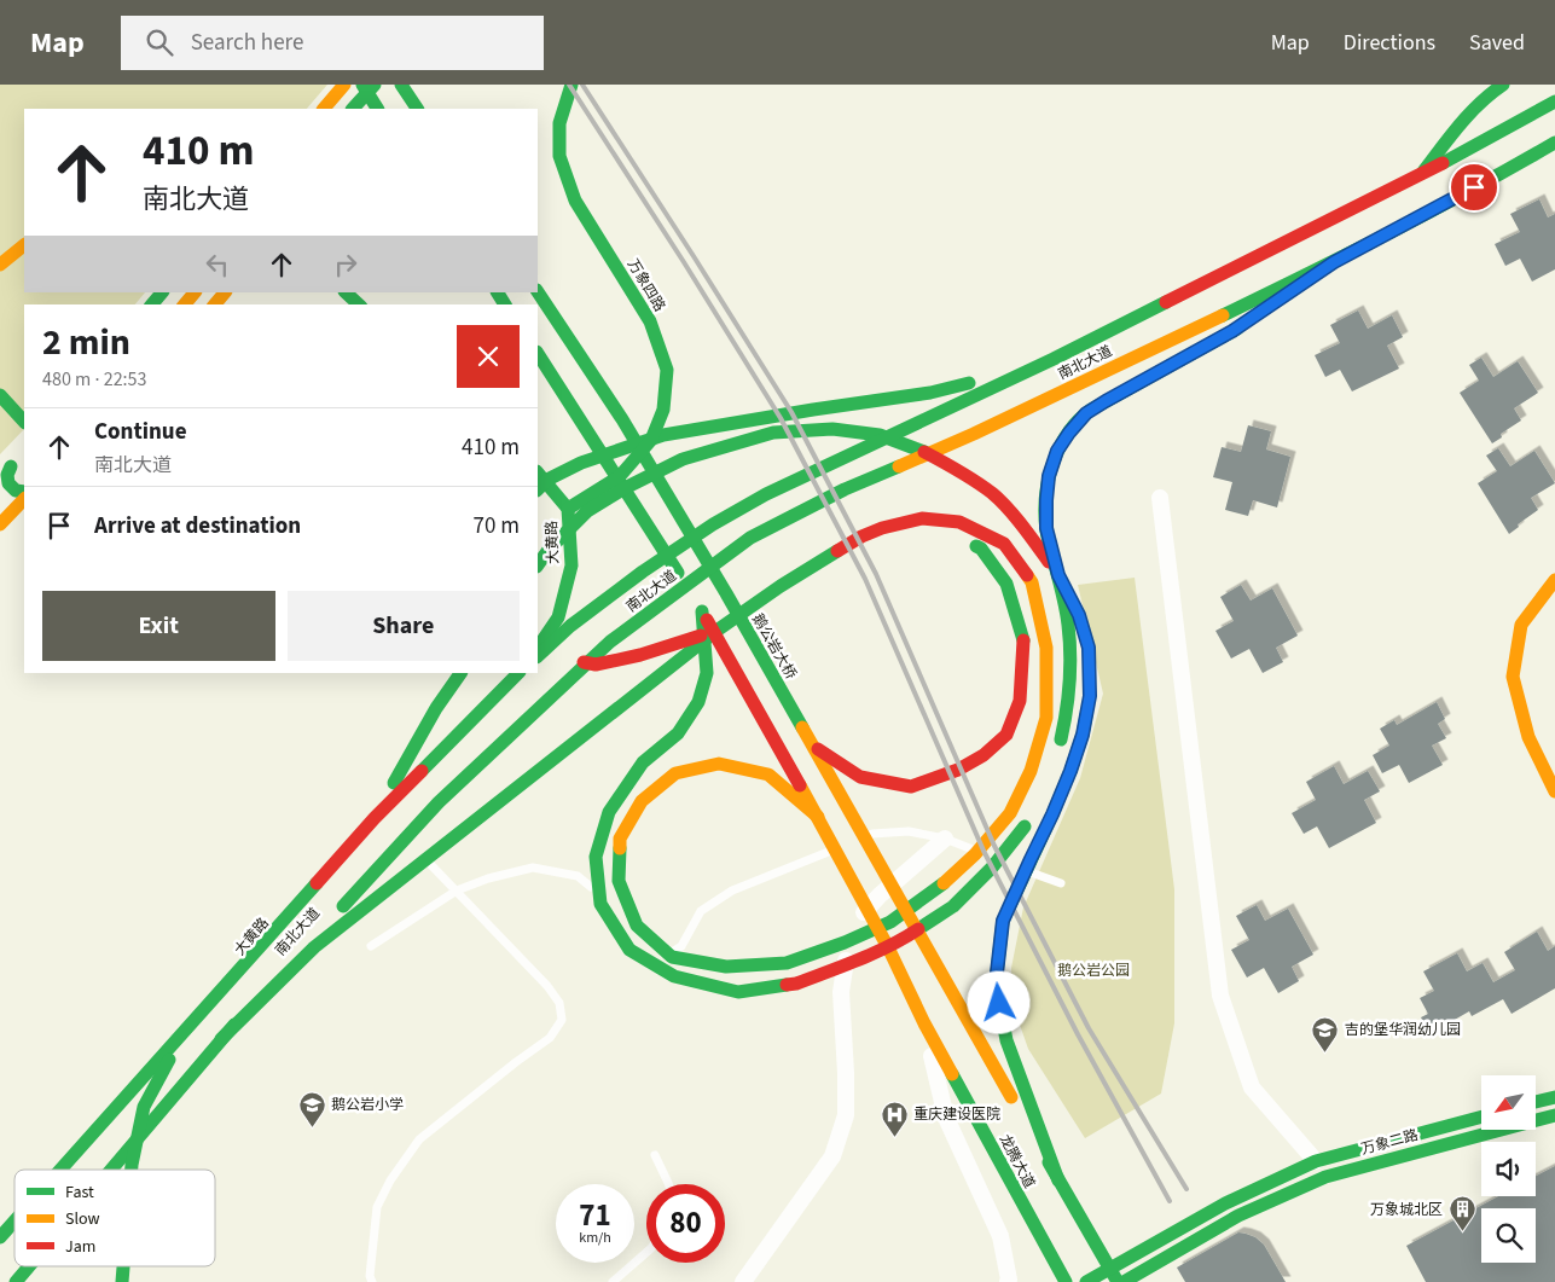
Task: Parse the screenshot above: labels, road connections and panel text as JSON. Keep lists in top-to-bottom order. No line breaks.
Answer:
{"streets":{"main road":["万象四路","南北大道","大黄路","鹅公岩大桥","万象二路","龙腾大道"]},"crossings":[["万象四路","大黄路"],["鹅公岩大桥","龙腾大道"]],"parks":["鹅公岩公园"],"places":{"school or university":["吉的堡华润幼儿园","鹅公岩小学"],"hospital":["重庆建设医院"],"building":["万象城北区"]},"legend":["Fast","Slow","Jam"],"north":"bottom left","page":{"header":"Map","search":"Search here","nav":["Map","Directions","Saved"],"turn":["410 m","南北大道"],"heading":["2 min","480 m · 22:53"],"list":[{"name":"Continue","note":"南北大道","value":"410 m"},{"name":"Arrive at destination","value":"70 m"}],"buttons":["Exit","Share"],"speed":"71 km/h","limit":"80"}}
